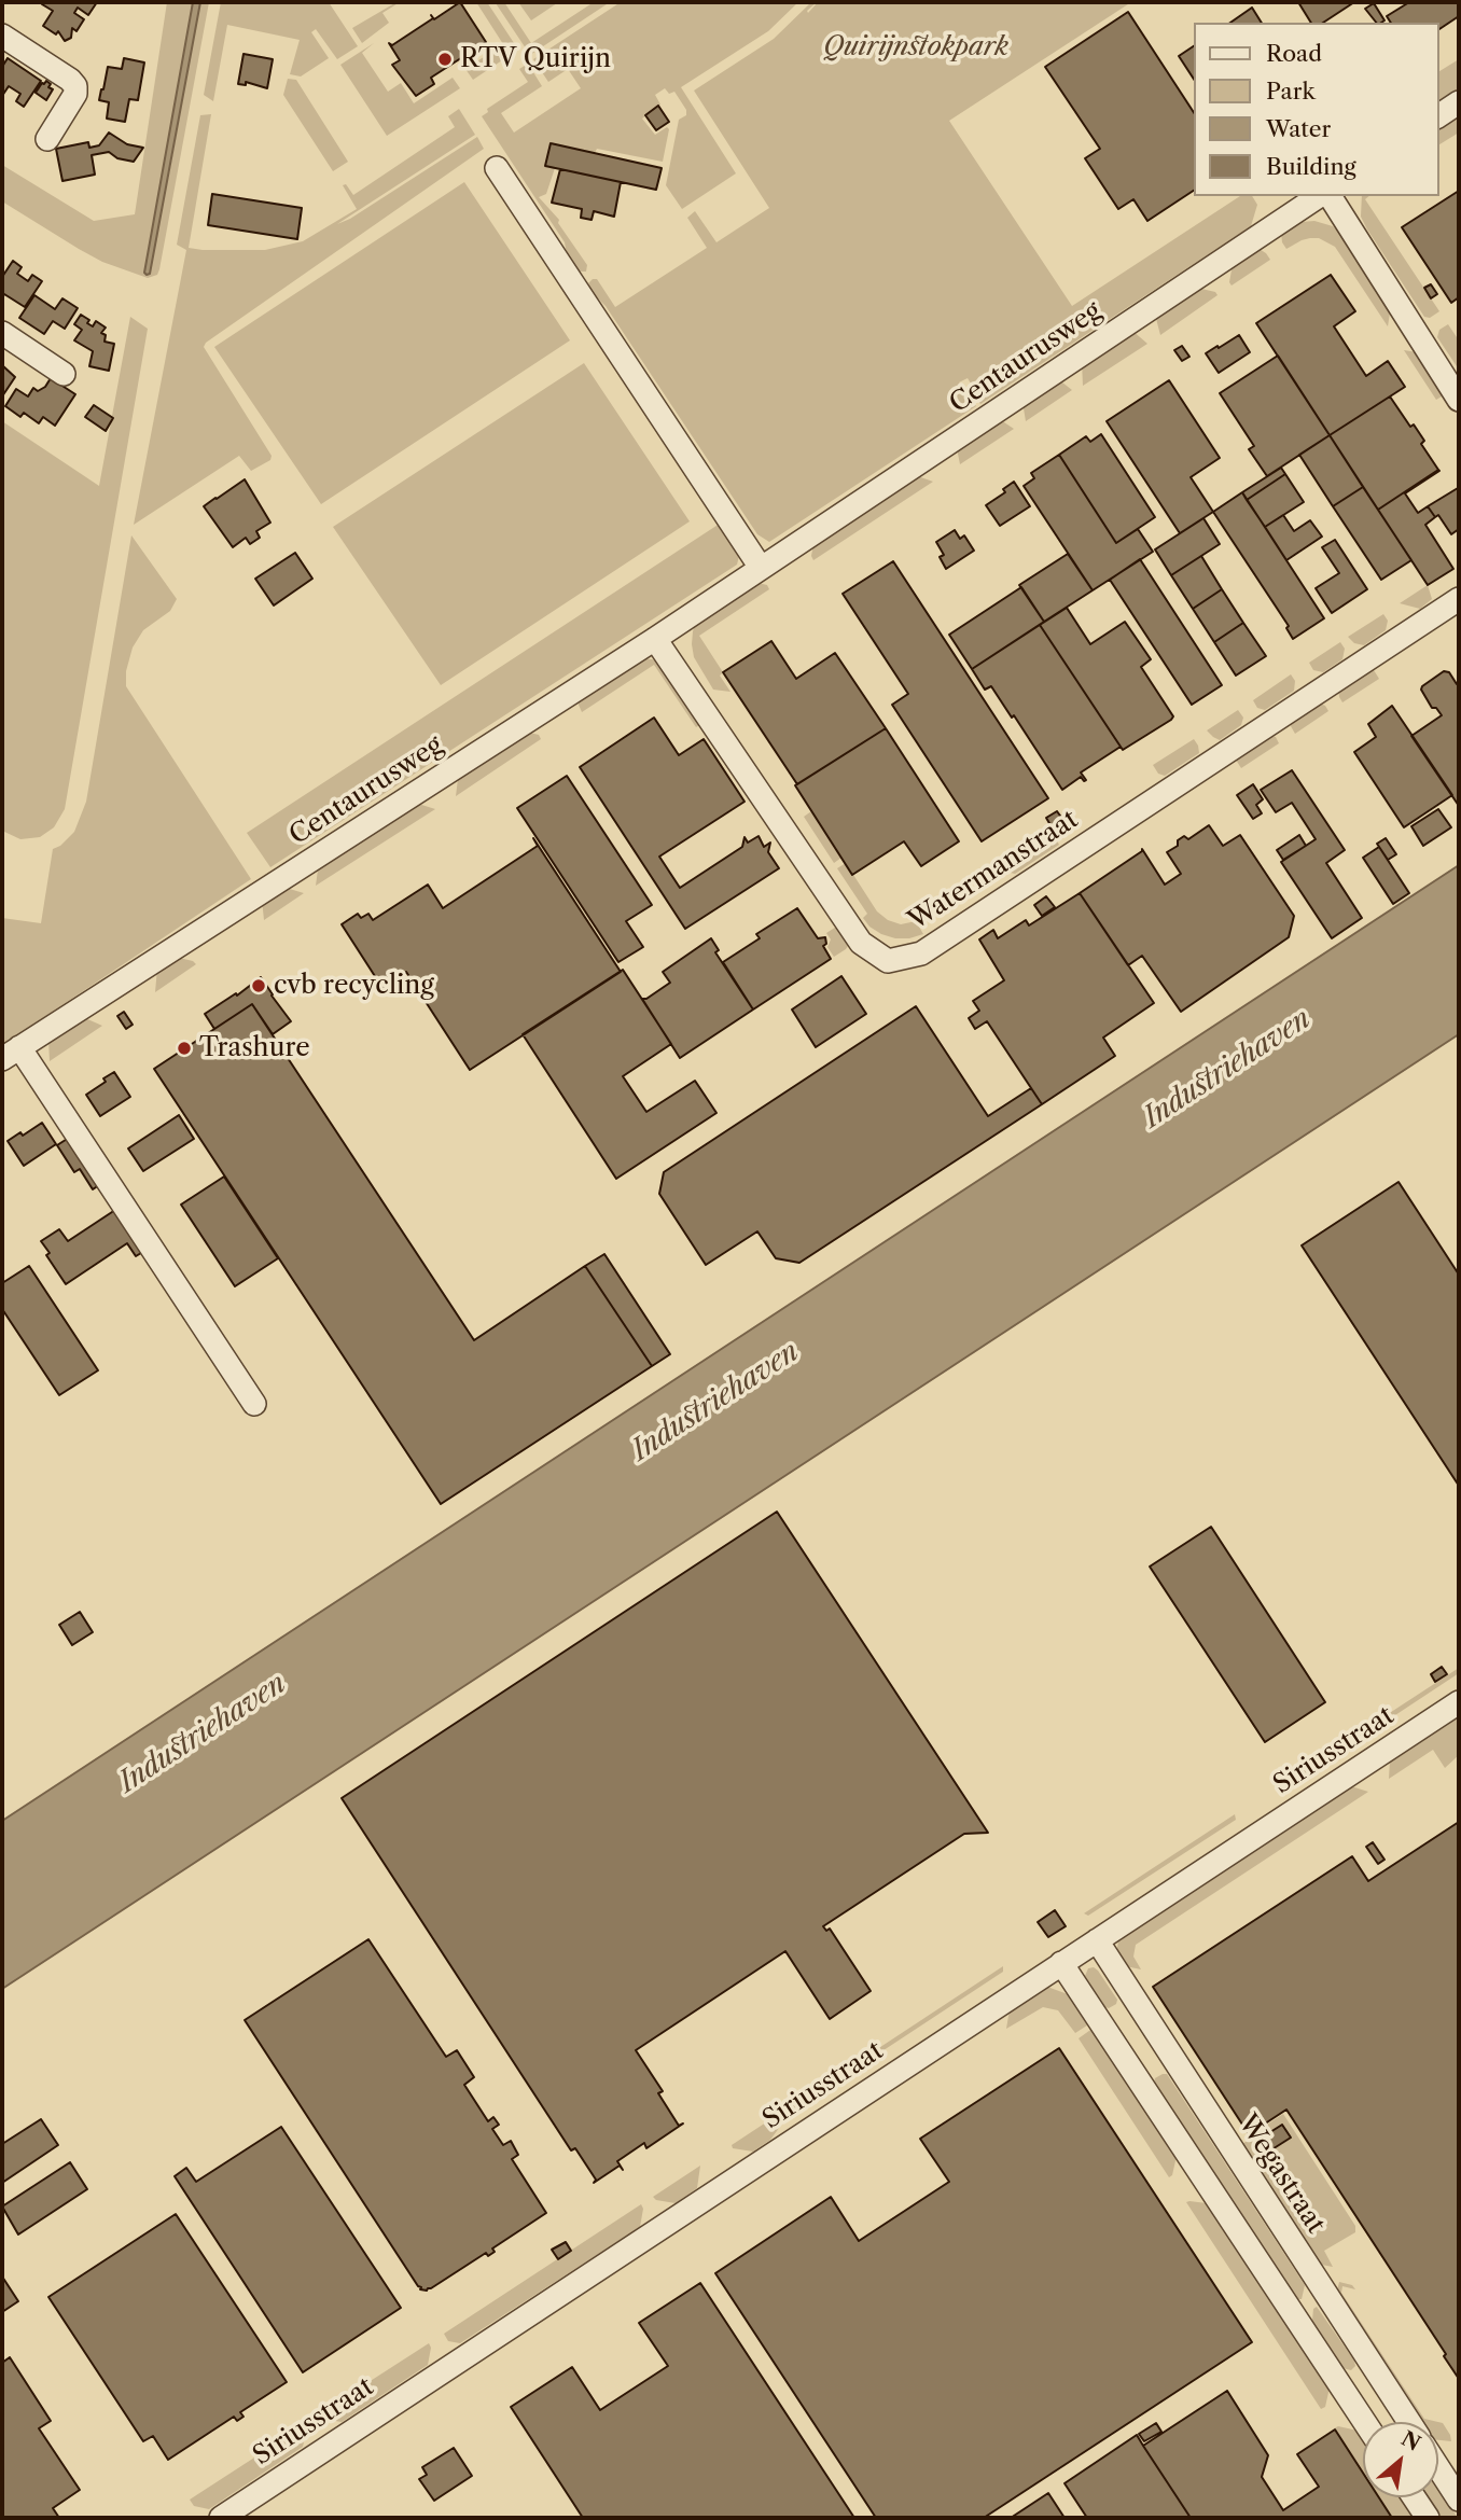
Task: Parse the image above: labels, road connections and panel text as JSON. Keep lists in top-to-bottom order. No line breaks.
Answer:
{"streets":{"street":["Centaurusweg","Watermanstraat","Siriusstraat","Wegastraat"]},"crossings":[["Centaurusweg","Watermanstraat"],["Siriusstraat","Wegastraat"]],"water":["Industriehaven"],"parks":["Quirijnstokpark"],"places":["RTV Quirijn","cvb recycling","Trashure"],"legend":["Road","Park","Water","Building"],"north":"top right"}
